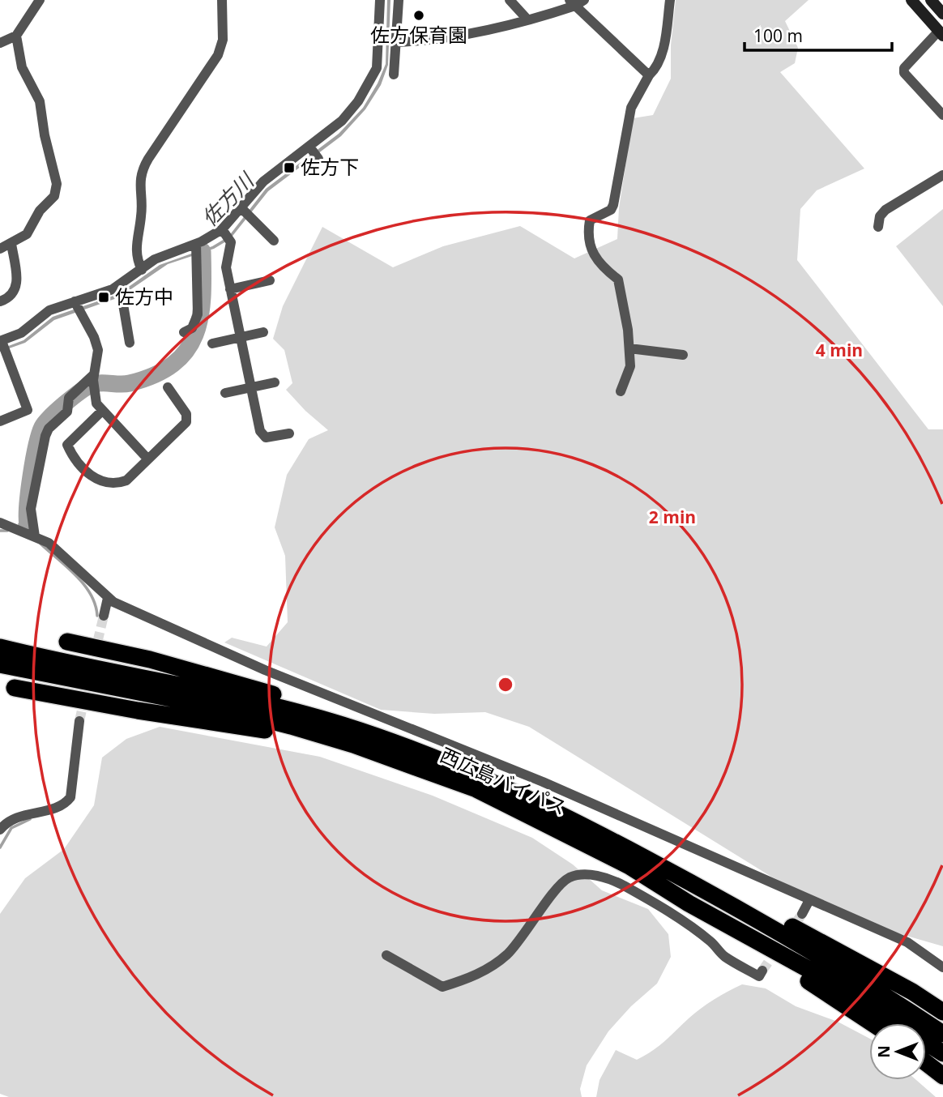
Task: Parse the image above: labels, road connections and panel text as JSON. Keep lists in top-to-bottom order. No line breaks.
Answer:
{"streets":{"highway":["西広島バイパス"]},"water":["佐方川"],"places":{"other":["佐方保育園"],"transit":["佐方下","佐方中"]},"scale_bar":"100 m","north":"left","rings":["4 min","2 min"]}
